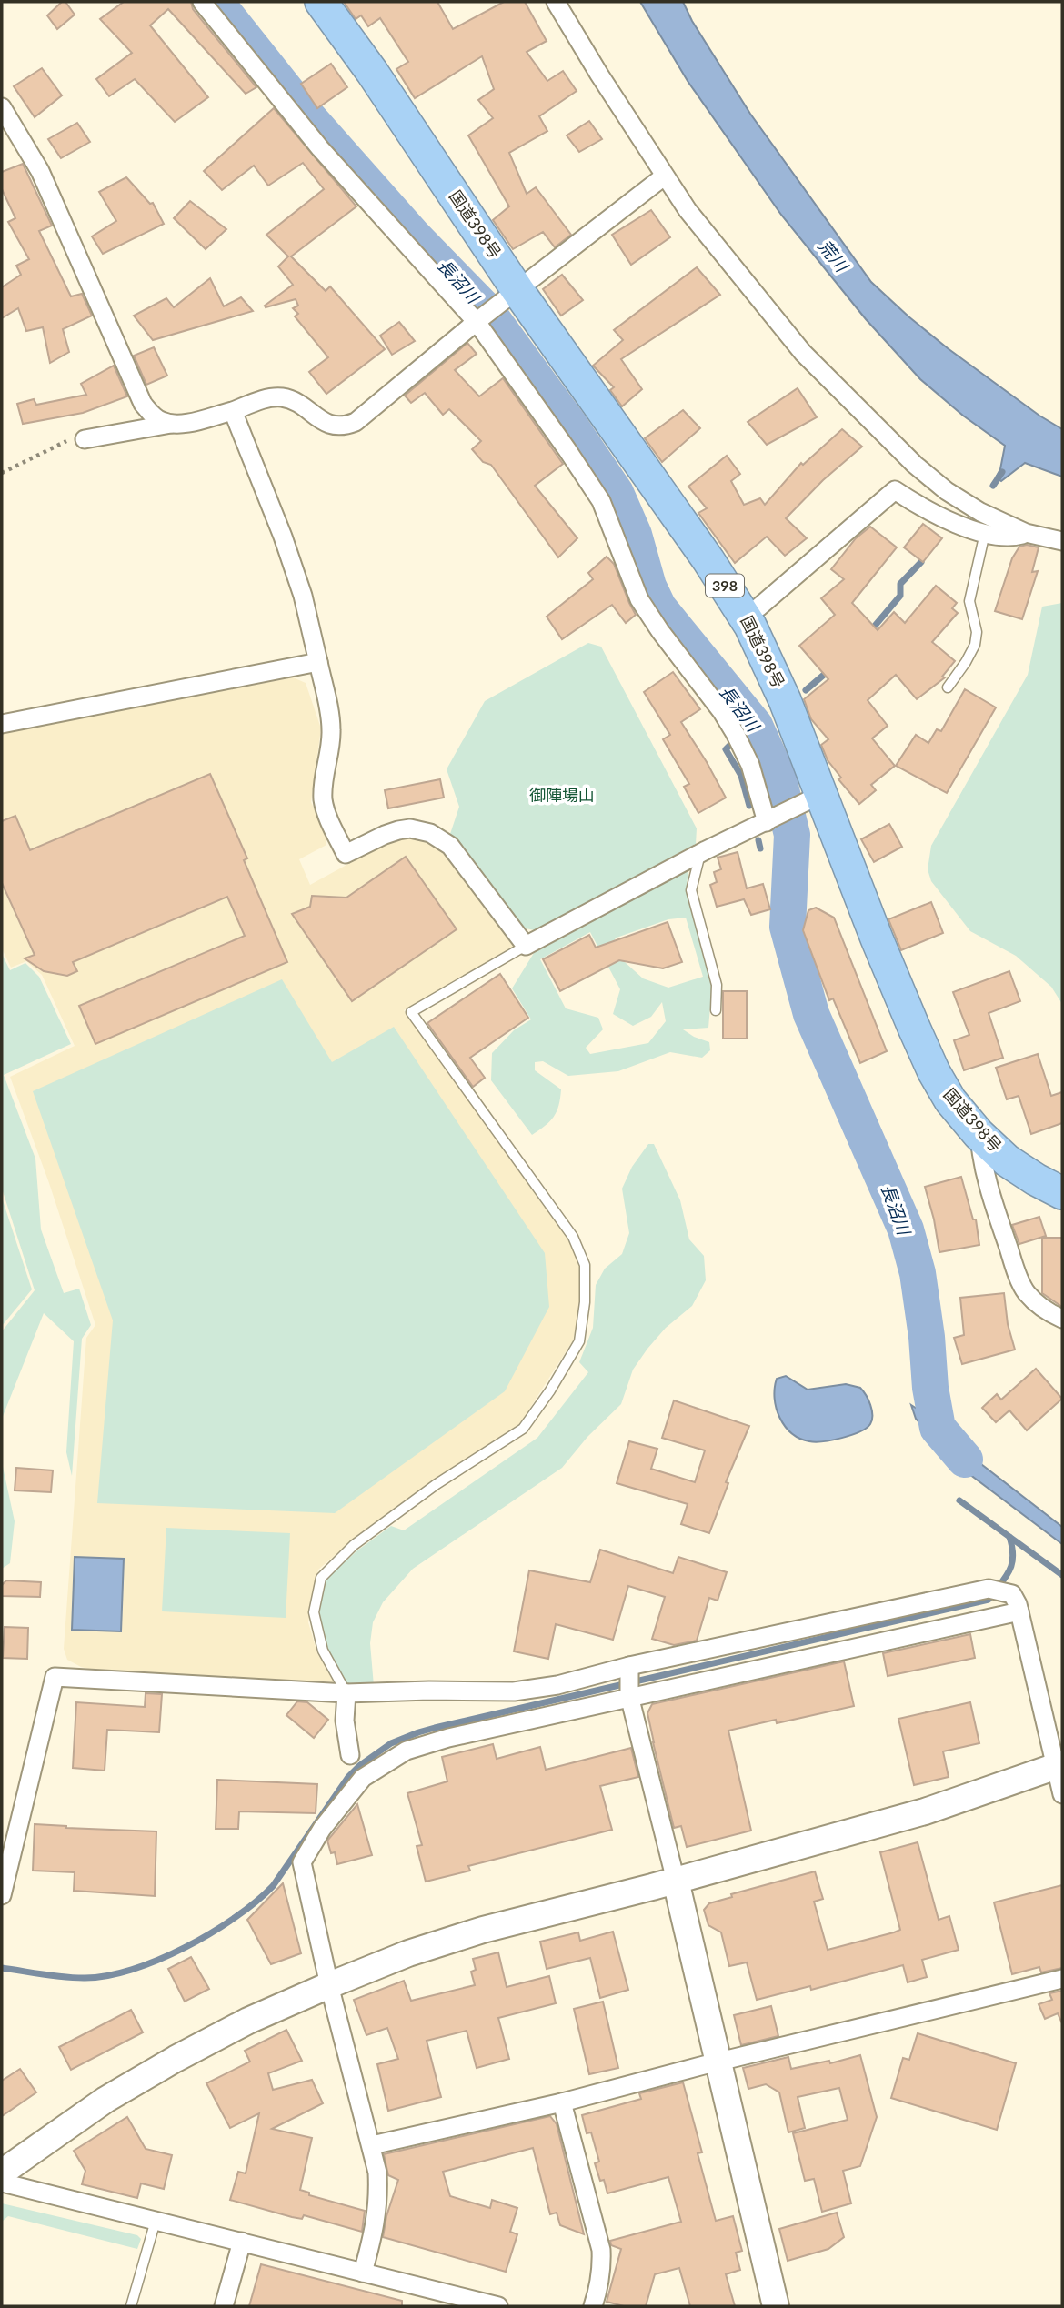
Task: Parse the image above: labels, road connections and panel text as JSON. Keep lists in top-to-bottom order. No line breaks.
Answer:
{"streets":{"highway":["国道398号","398"]},"water":["荒川","長沼川"],"parks":["御陣場山"]}
